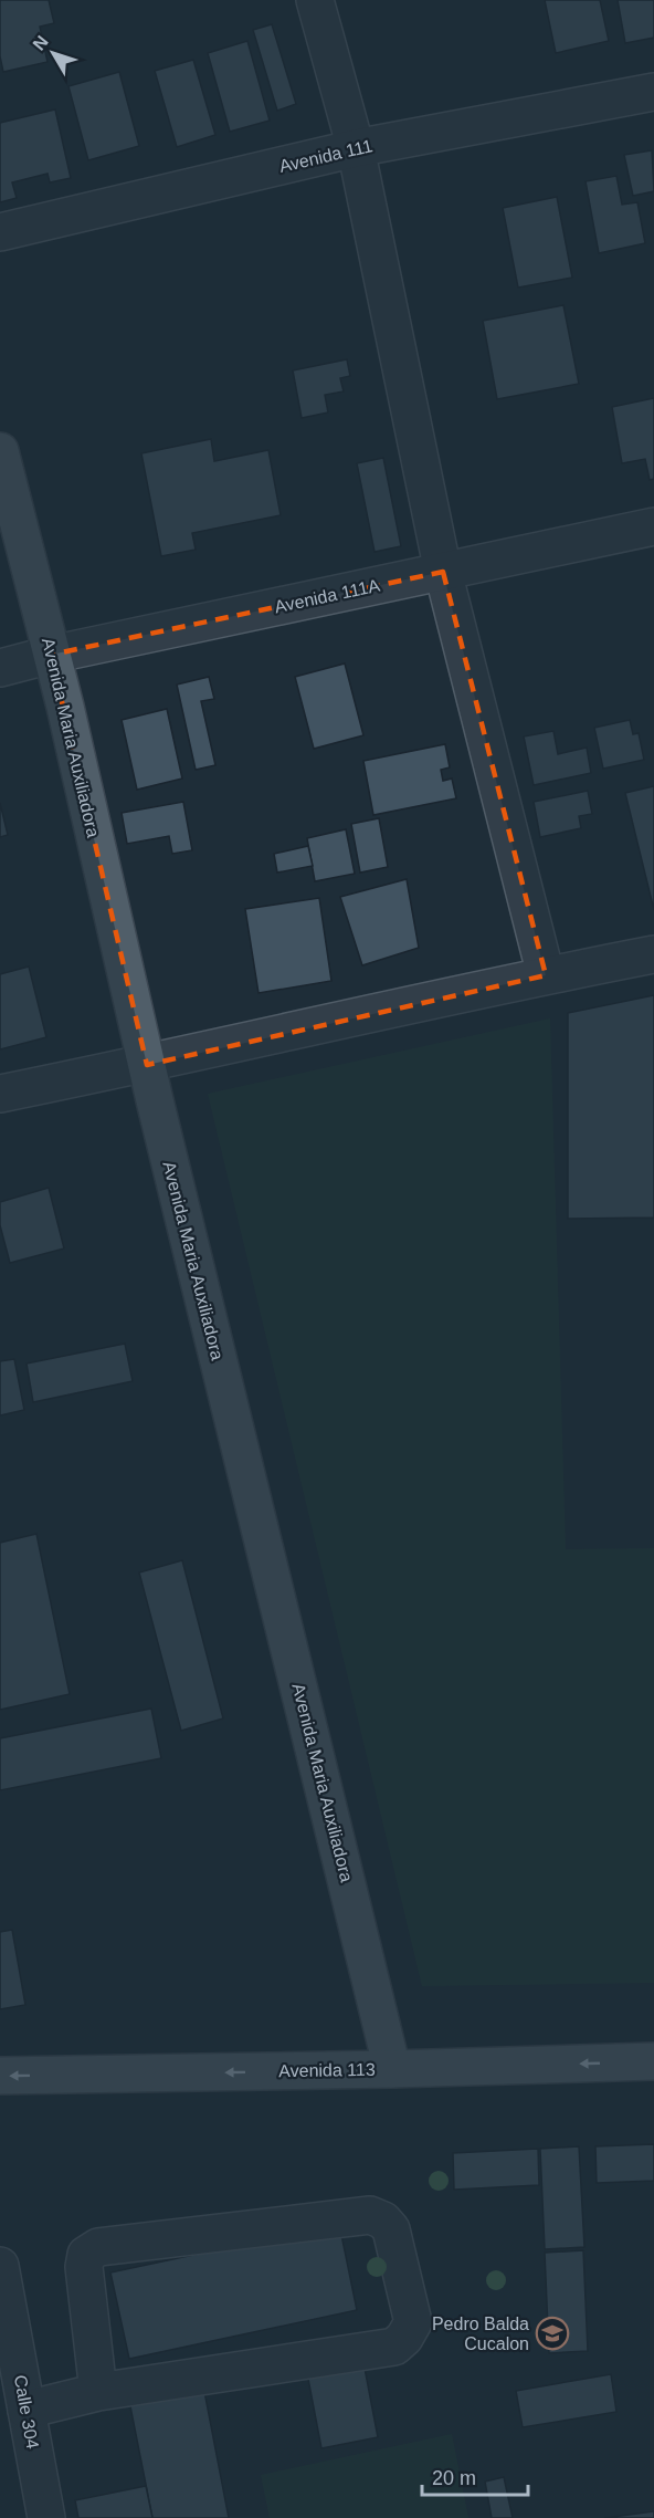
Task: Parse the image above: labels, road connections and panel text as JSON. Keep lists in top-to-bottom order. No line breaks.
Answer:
{"streets":{"main road":["Avenida Maria Auxiliadora","Avenida 113"],"street":["Avenida 111","Avenida 111A","Calle 304"]},"crossings":[["Avenida 111A","Avenida Maria Auxiliadora"],["Avenida Maria Auxiliadora","Avenida 113"]],"one_way":["Avenida 113"],"places":{"school or university":["Pedro Balda Cucalon"]},"scale_bar":"20 m","north":"top left"}
